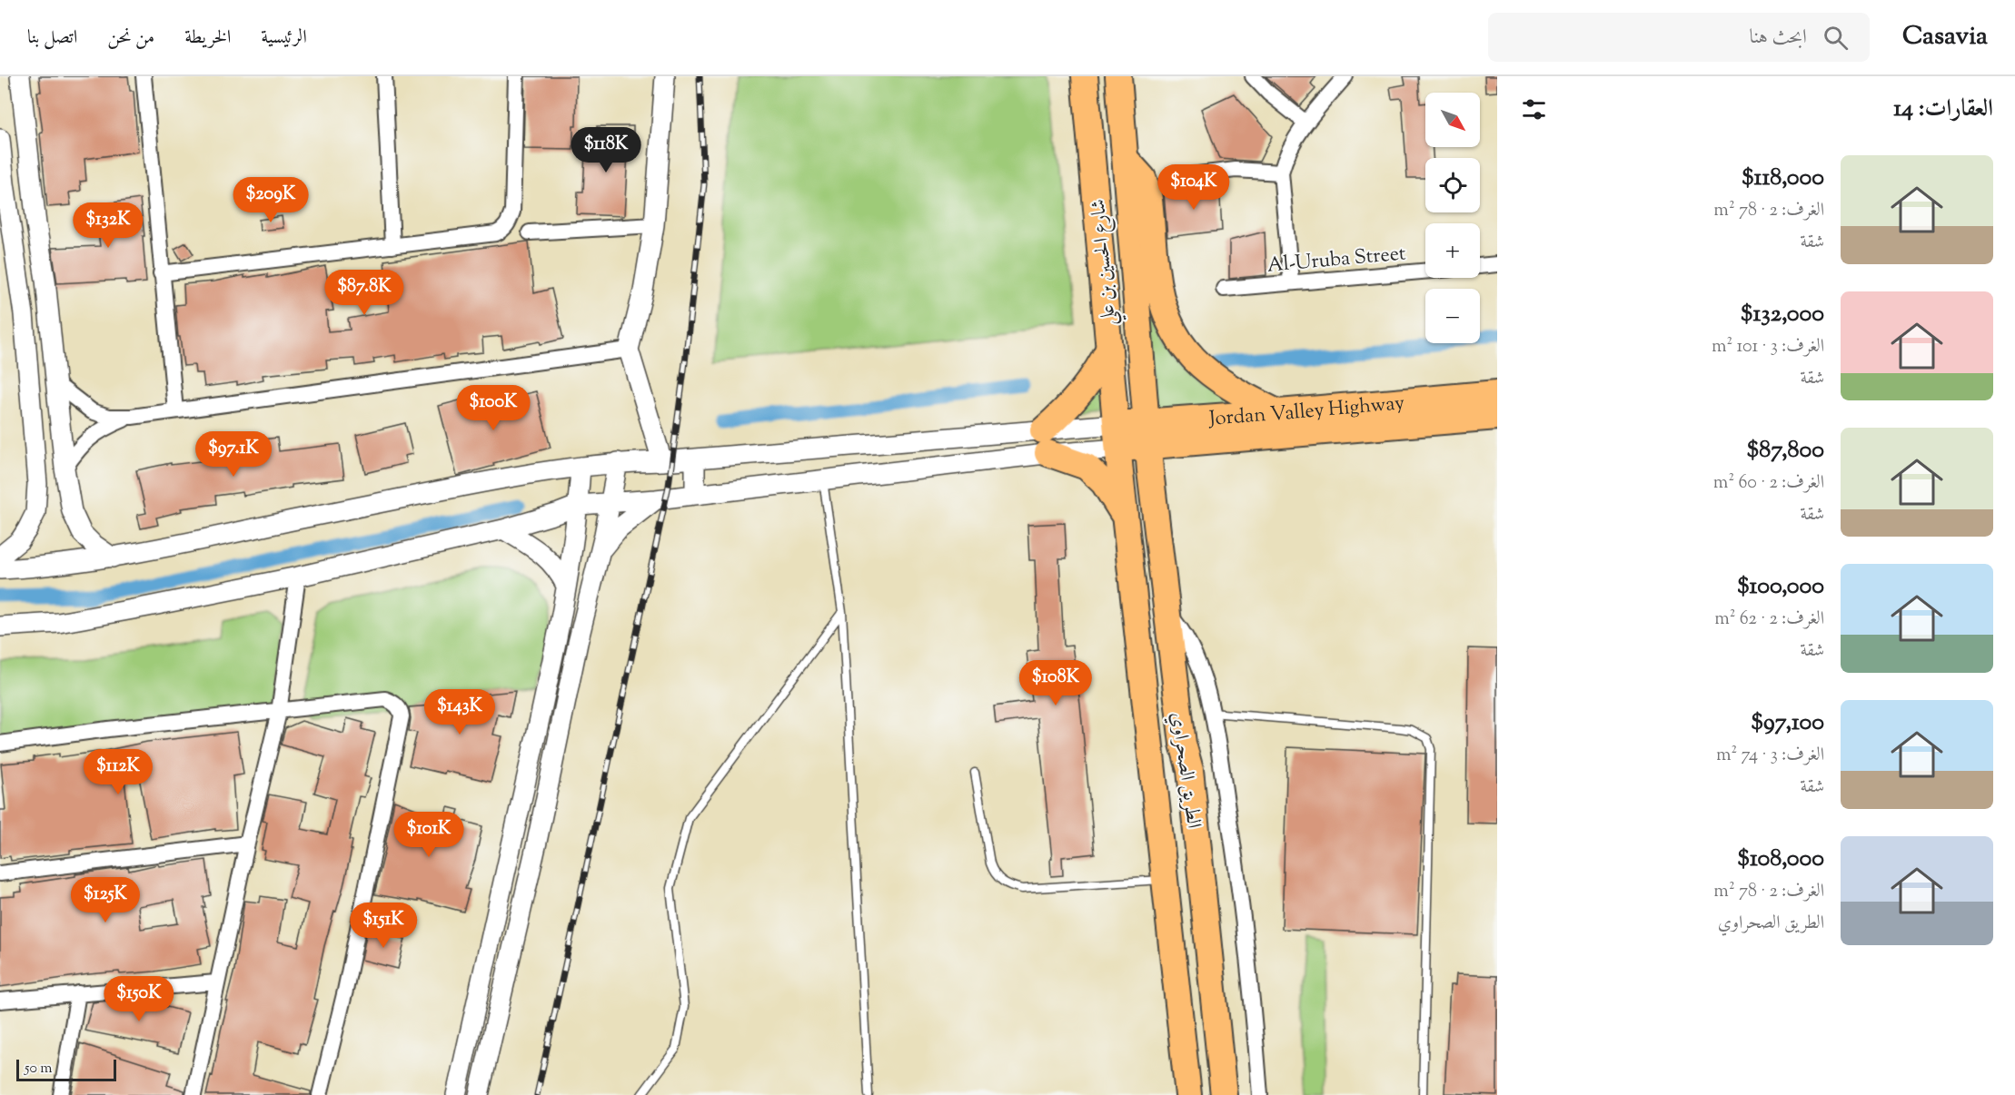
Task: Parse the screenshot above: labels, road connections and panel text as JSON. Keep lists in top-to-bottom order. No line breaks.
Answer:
{"streets":{"highway":["شارع الحسين بن علي","Jordan Valley Highway","الطريق الصحراوي"],"street":["Al-Uruba Street"]},"crossings":[["شارع الحسين بن علي","Jordan Valley Highway"],["شارع الحسين بن علي","الطريق الصحراوي"],["Jordan Valley Highway","الطريق الصحراوي"]],"scale_bar":"50 m","north":"bottom right","page":{"header":"Casavia","search":"ابحث هنا","nav":["الرئيسية","الخريطة","من نحن","اتصل بنا"],"heading":"العقارات: 14","map_buttons":["+","−"],"price":["$118K","$104K","$209K","$132K","$87.8K","$100K","$97.1K","$108K","$143K","$112K","$101K","$125K","$151K","$150K"],"list":[{"name":"$118,000","note":"الغرف: 2 · 78 m² · شقة"},{"name":"$132,000","note":"الغرف: 3 · 101 m² · شقة"},{"name":"$87,800","note":"الغرف: 2 · 60 m² · شقة"},{"name":"$100,000","note":"الغرف: 2 · 62 m² · شقة"},{"name":"$97,100","note":"الغرف: 3 · 74 m² · شقة"},{"name":"$108,000","note":"الغرف: 2 · 78 m² · الطريق الصحراوي"}],"scale":"50 m"}}
